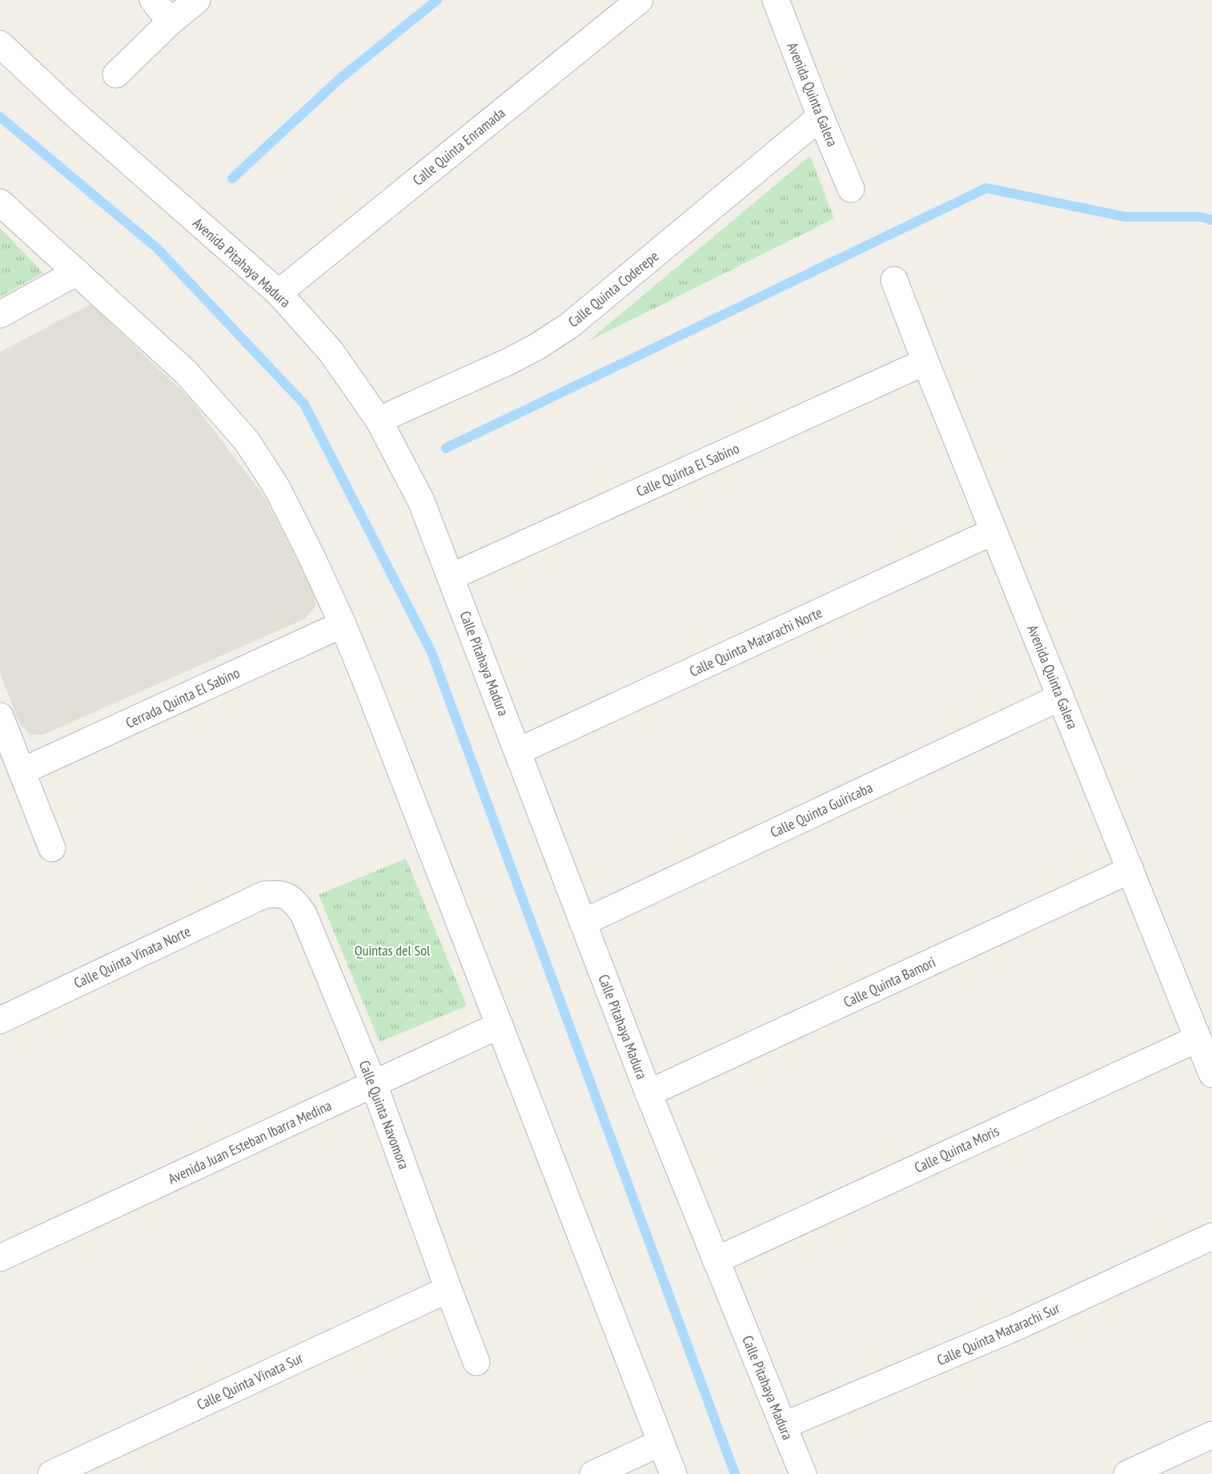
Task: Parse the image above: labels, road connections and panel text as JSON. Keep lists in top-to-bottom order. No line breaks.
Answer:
{"streets":{"street":["Avenida Quinta Galera","Calle Quinta Enramada","Avenida Pitahaya Madura","Calle Quinta Coderepe","Calle Quinta El Sabino","Calle Quinta Matarachi Norte","Calle Pitahaya Madura","Cerrada Quinta El Sabino","Calle Quinta Guiricaba","Calle Quinta Vinata Norte","Calle Quinta Bamori","Calle Quinta Navomora","Avenida Juan Esteban Ibarra Medina","Calle Quinta Moris","Calle Quinta Matarachi Sur","Calle Quinta Vinata Sur"]},"crossings":[["Avenida Quinta Galera","Calle Quinta Coderepe"],["Avenida Quinta Galera","Calle Quinta El Sabino"],["Avenida Quinta Galera","Calle Quinta Matarachi Norte"],["Avenida Quinta Galera","Calle Quinta Guiricaba"],["Avenida Quinta Galera","Calle Quinta Bamori"],["Avenida Quinta Galera","Calle Quinta Moris"],["Calle Quinta Enramada","Avenida Pitahaya Madura"],["Avenida Pitahaya Madura","Calle Quinta Coderepe"],["Avenida Pitahaya Madura","Calle Quinta El Sabino"],["Avenida Pitahaya Madura","Calle Pitahaya Madura"],["Calle Quinta El Sabino","Calle Pitahaya Madura"],["Calle Quinta Matarachi Norte","Calle Pitahaya Madura"],["Calle Pitahaya Madura","Calle Quinta Guiricaba"],["Calle Pitahaya Madura","Calle Quinta Bamori"],["Calle Pitahaya Madura","Calle Quinta Moris"],["Calle Pitahaya Madura","Calle Quinta Matarachi Sur"],["Calle Quinta Vinata Norte","Calle Quinta Navomora"],["Calle Quinta Navomora","Avenida Juan Esteban Ibarra Medina"],["Calle Quinta Navomora","Calle Quinta Vinata Sur"]],"parks":["Quintas del Sol"]}
